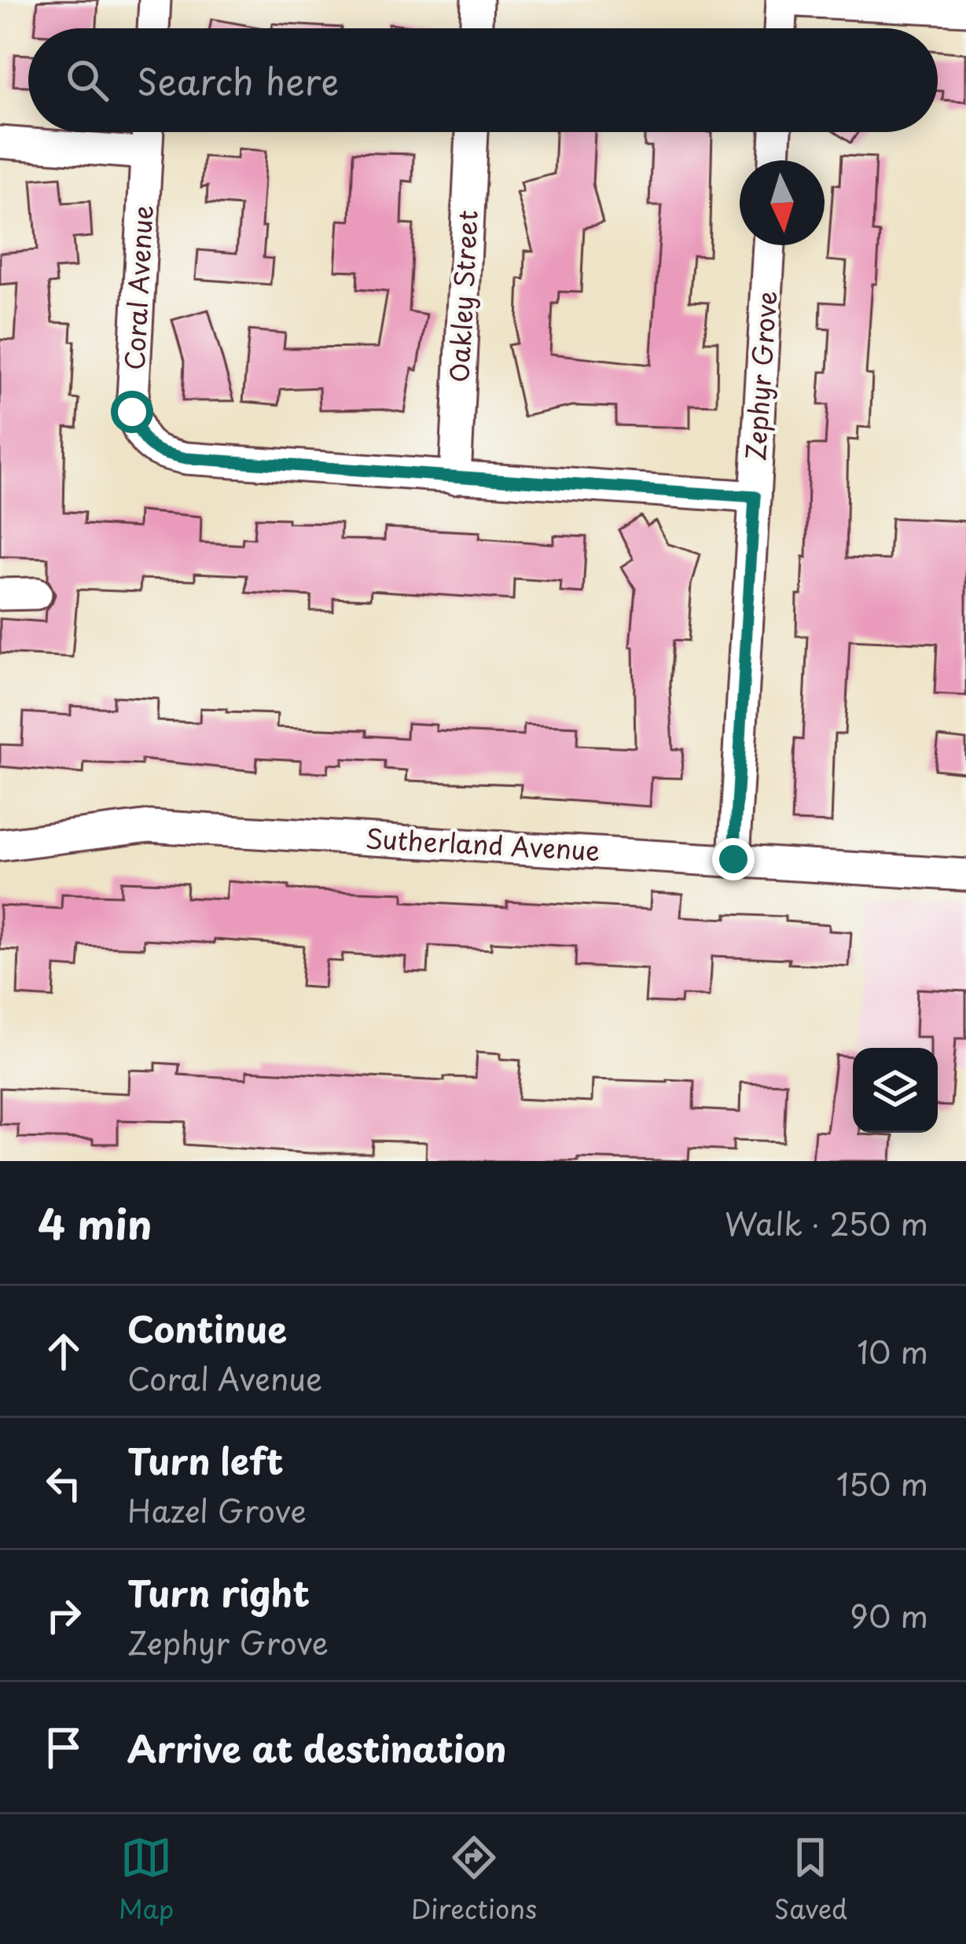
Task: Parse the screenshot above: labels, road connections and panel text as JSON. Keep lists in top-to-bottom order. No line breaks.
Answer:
{"streets":{"street":["Coral Avenue","Oakley Street","Zephyr Grove","Sutherland Avenue"]},"crossings":[["Coral Avenue","Oakley Street"],["Zephyr Grove","Sutherland Avenue"]],"north":"bottom","page":{"search":"Search here","heading":["4 min","Walk · 250 m"],"list":[["Continue","Coral Avenue","10 m"],["Turn left","Hazel Grove","150 m"],["Turn right","Zephyr Grove","90 m"],"Arrive at destination"],"nav":["Map","Directions","Saved"]}}
